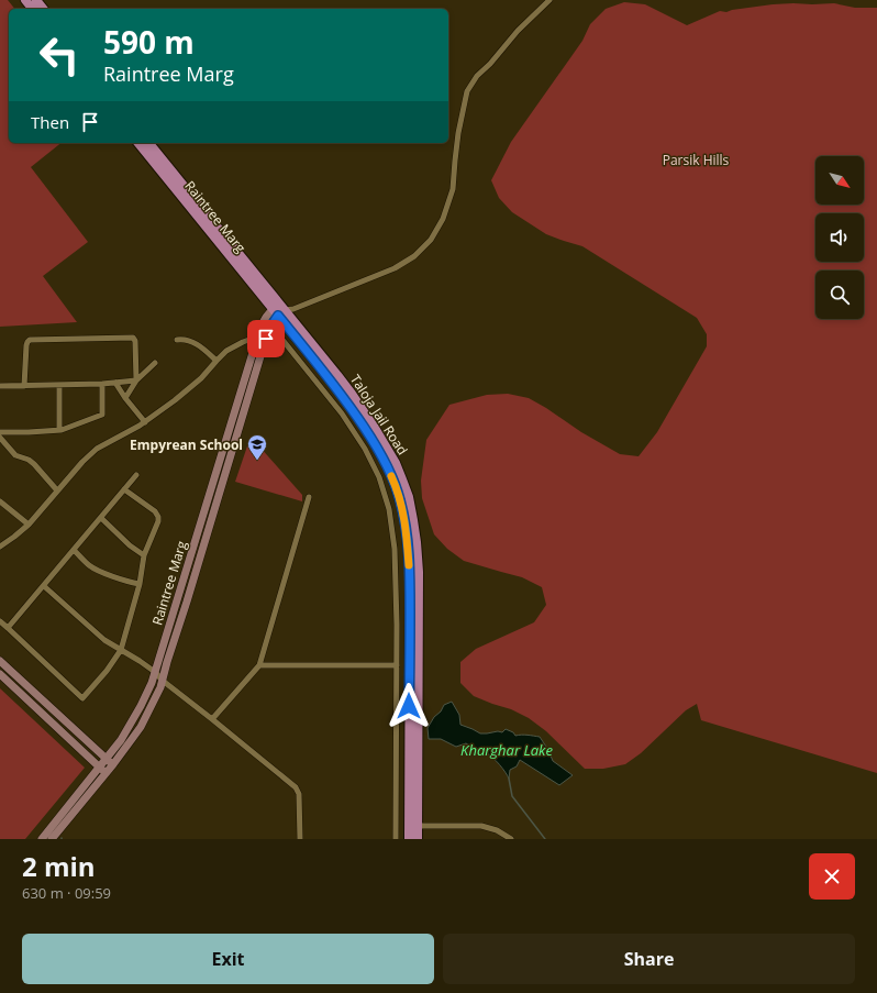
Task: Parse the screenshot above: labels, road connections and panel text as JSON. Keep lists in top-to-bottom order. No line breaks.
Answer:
{"streets":{"main road":["Raintree Marg","Taloja Jail Road"]},"crossings":[["Raintree Marg","Taloja Jail Road"]],"water":["Kharghar Lake"],"parks":["Parsik Hills"],"places":{"school or university":["Empyrean School"]},"north":"bottom right","page":{"turn":["590 m","Raintree Marg"],"then":"Then","heading":["2 min","630 m · 09:59"],"buttons":["Exit","Share"]}}
